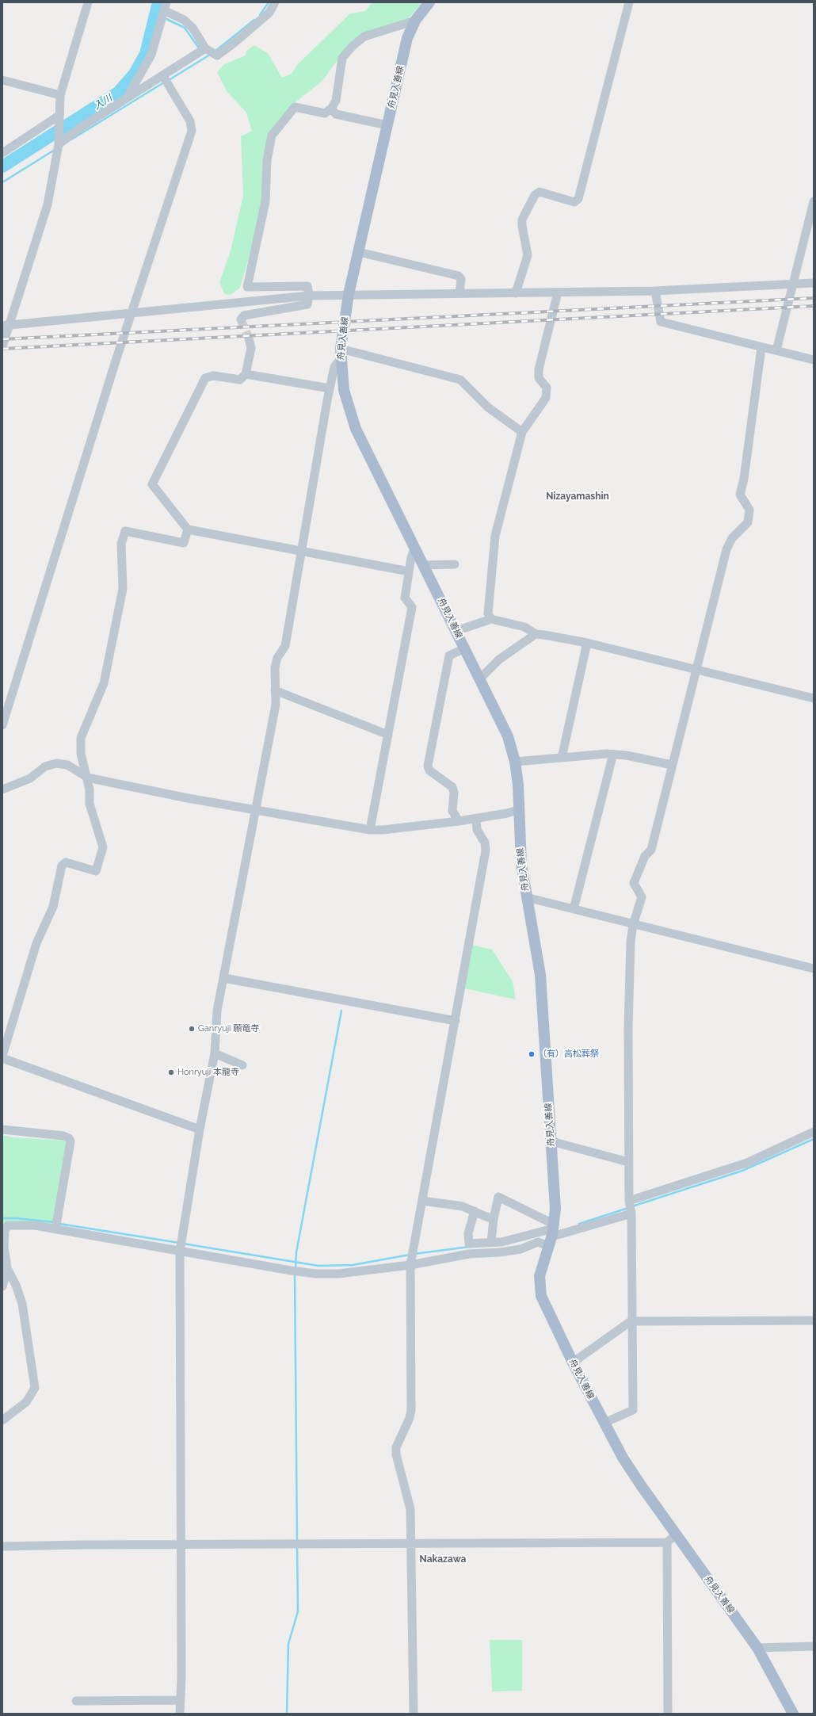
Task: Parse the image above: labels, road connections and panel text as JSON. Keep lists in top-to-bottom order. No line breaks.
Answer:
{"streets":{"main road":["舟見入善線"]},"districts":["Nizayamashin","Nakazawa"],"water":["入川"],"places":["Ganryuji 願竜寺","（有）高松葬祭","Honryuji 本龍寺"]}
